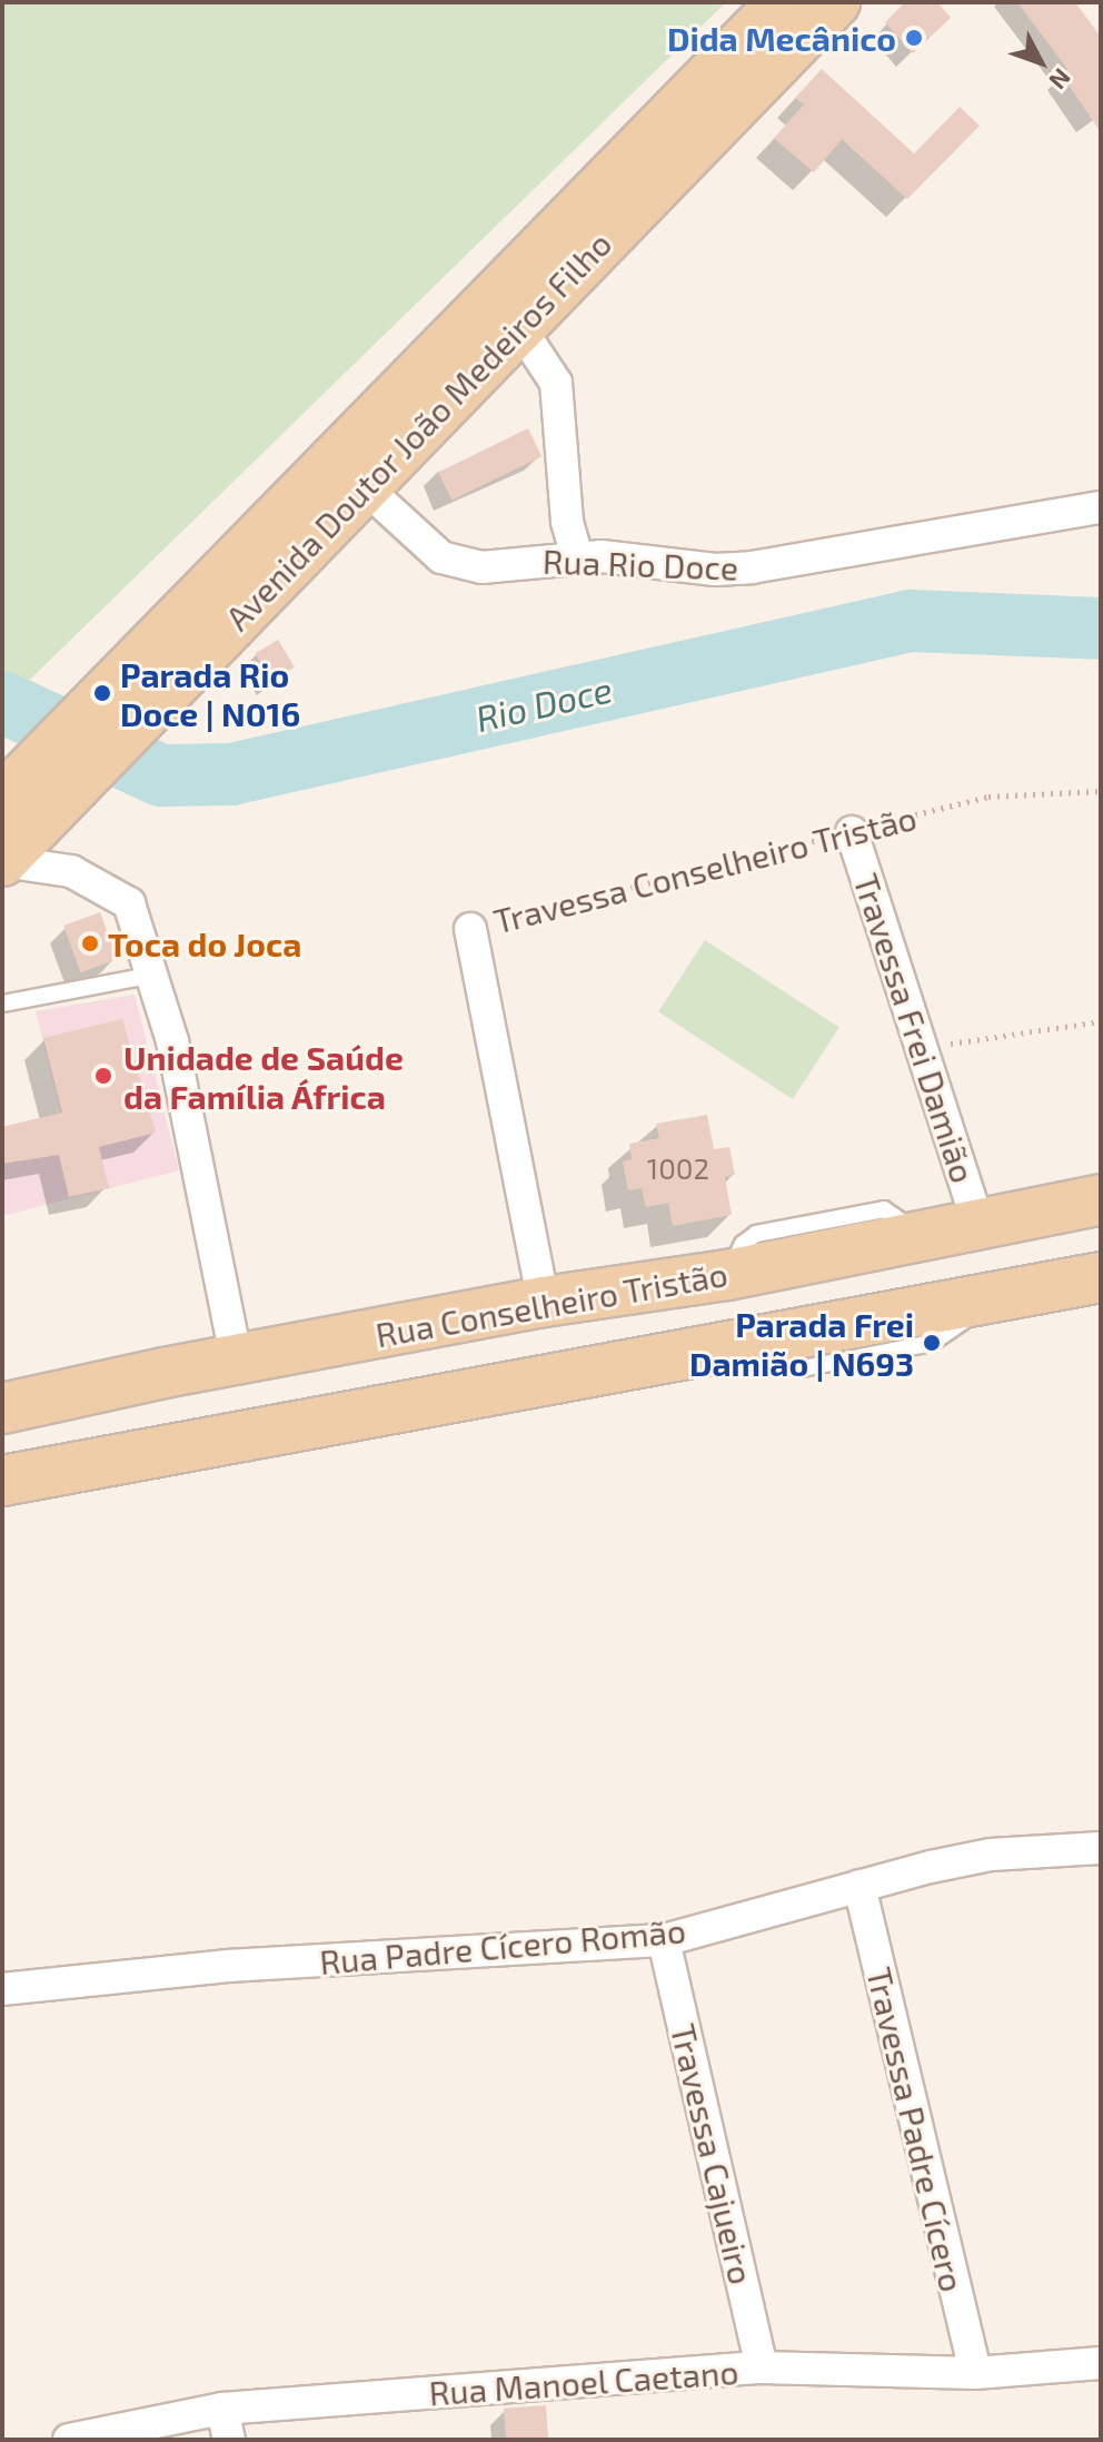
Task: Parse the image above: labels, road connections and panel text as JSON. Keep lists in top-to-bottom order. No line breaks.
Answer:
{"streets":{"main road":["Avenida Doutor João Medeiros Filho","Rua Conselheiro Tristão"],"street":["Rua Rio Doce","Travessa Conselheiro Tristão","Travessa Frei Damião","Rua Padre Cícero Romão","Travessa Padre Cícero","Travessa Cajueiro","Rua Manoel Caetano"]},"crossings":[["Avenida Doutor João Medeiros Filho","Rua Rio Doce"],["Travessa Conselheiro Tristão","Travessa Frei Damião"],["Travessa Conselheiro Tristão","Rua Conselheiro Tristão"],["Travessa Frei Damião","Rua Conselheiro Tristão"],["Rua Padre Cícero Romão","Travessa Padre Cícero"],["Rua Padre Cícero Romão","Travessa Cajueiro"],["Travessa Padre Cícero","Rua Manoel Caetano"],["Travessa Cajueiro","Rua Manoel Caetano"]],"water":["Rio Doce"],"places":["Dida Mecânico","Parada Rio Doce | N016","Toca do Joca","Unidade de Saúde da Família África","Parada Frei Damião | N693"],"house_numbers":["1002"],"north":"bottom right"}
